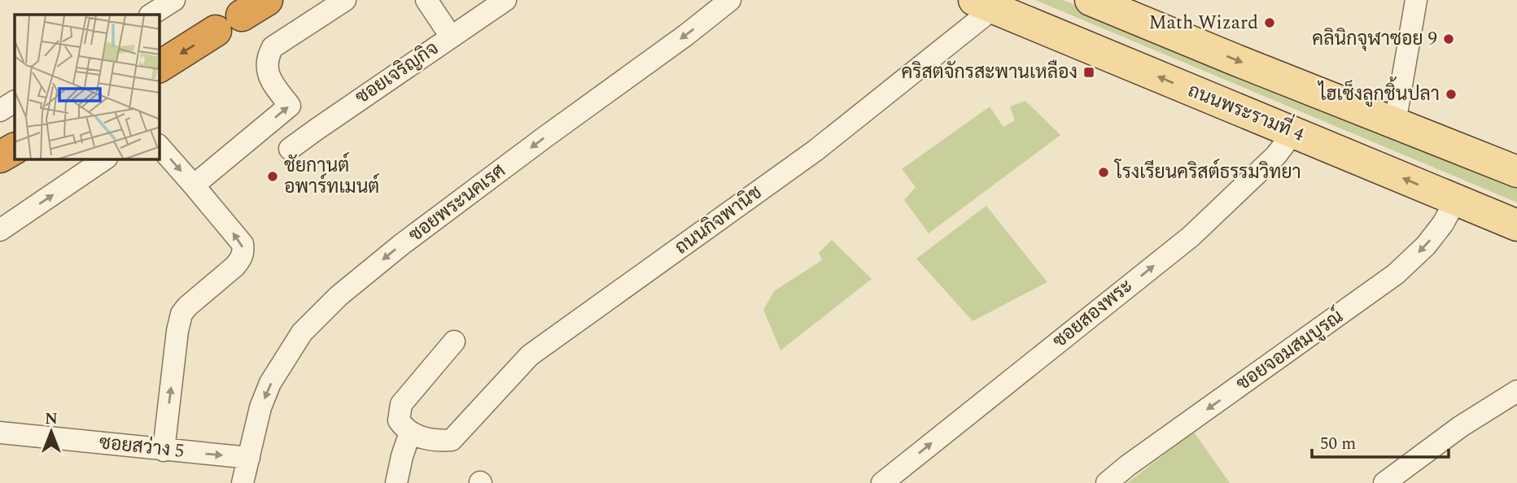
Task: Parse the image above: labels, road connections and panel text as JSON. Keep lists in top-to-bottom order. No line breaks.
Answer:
{"streets":{"main road":["ถนนพระรามที่ 4"],"street":["ซอยเจริญกิจ","ซอยพระนคเรศ","ถนนกิจพานิช","ซอยสองพระ","ซอยจอมสมบูรณ์","ซอยสว่าง 5"]},"crossings":[["ถนนพระรามที่ 4","ถนนกิจพานิช"],["ถนนพระรามที่ 4","ซอยสองพระ"],["ถนนพระรามที่ 4","ซอยจอมสมบูรณ์"],["ซอยพระนคเรศ","ซอยสว่าง 5"]],"one_way":["ซอยพระนคเรศ","ซอยสองพระ"],"places":{"other":["Math Wizard","คลินิกจุฬาซอย 9","ไฮเซ็งลูกชิ้นปลา","โรงเรียนคริสต์ธรรมวิทยา","ชัยกานต์ อพาร์ทเมนต์"],"transit":["คริสตจักรสะพานเหลือง"]},"scale_bar":"50 m","north":"top"}
